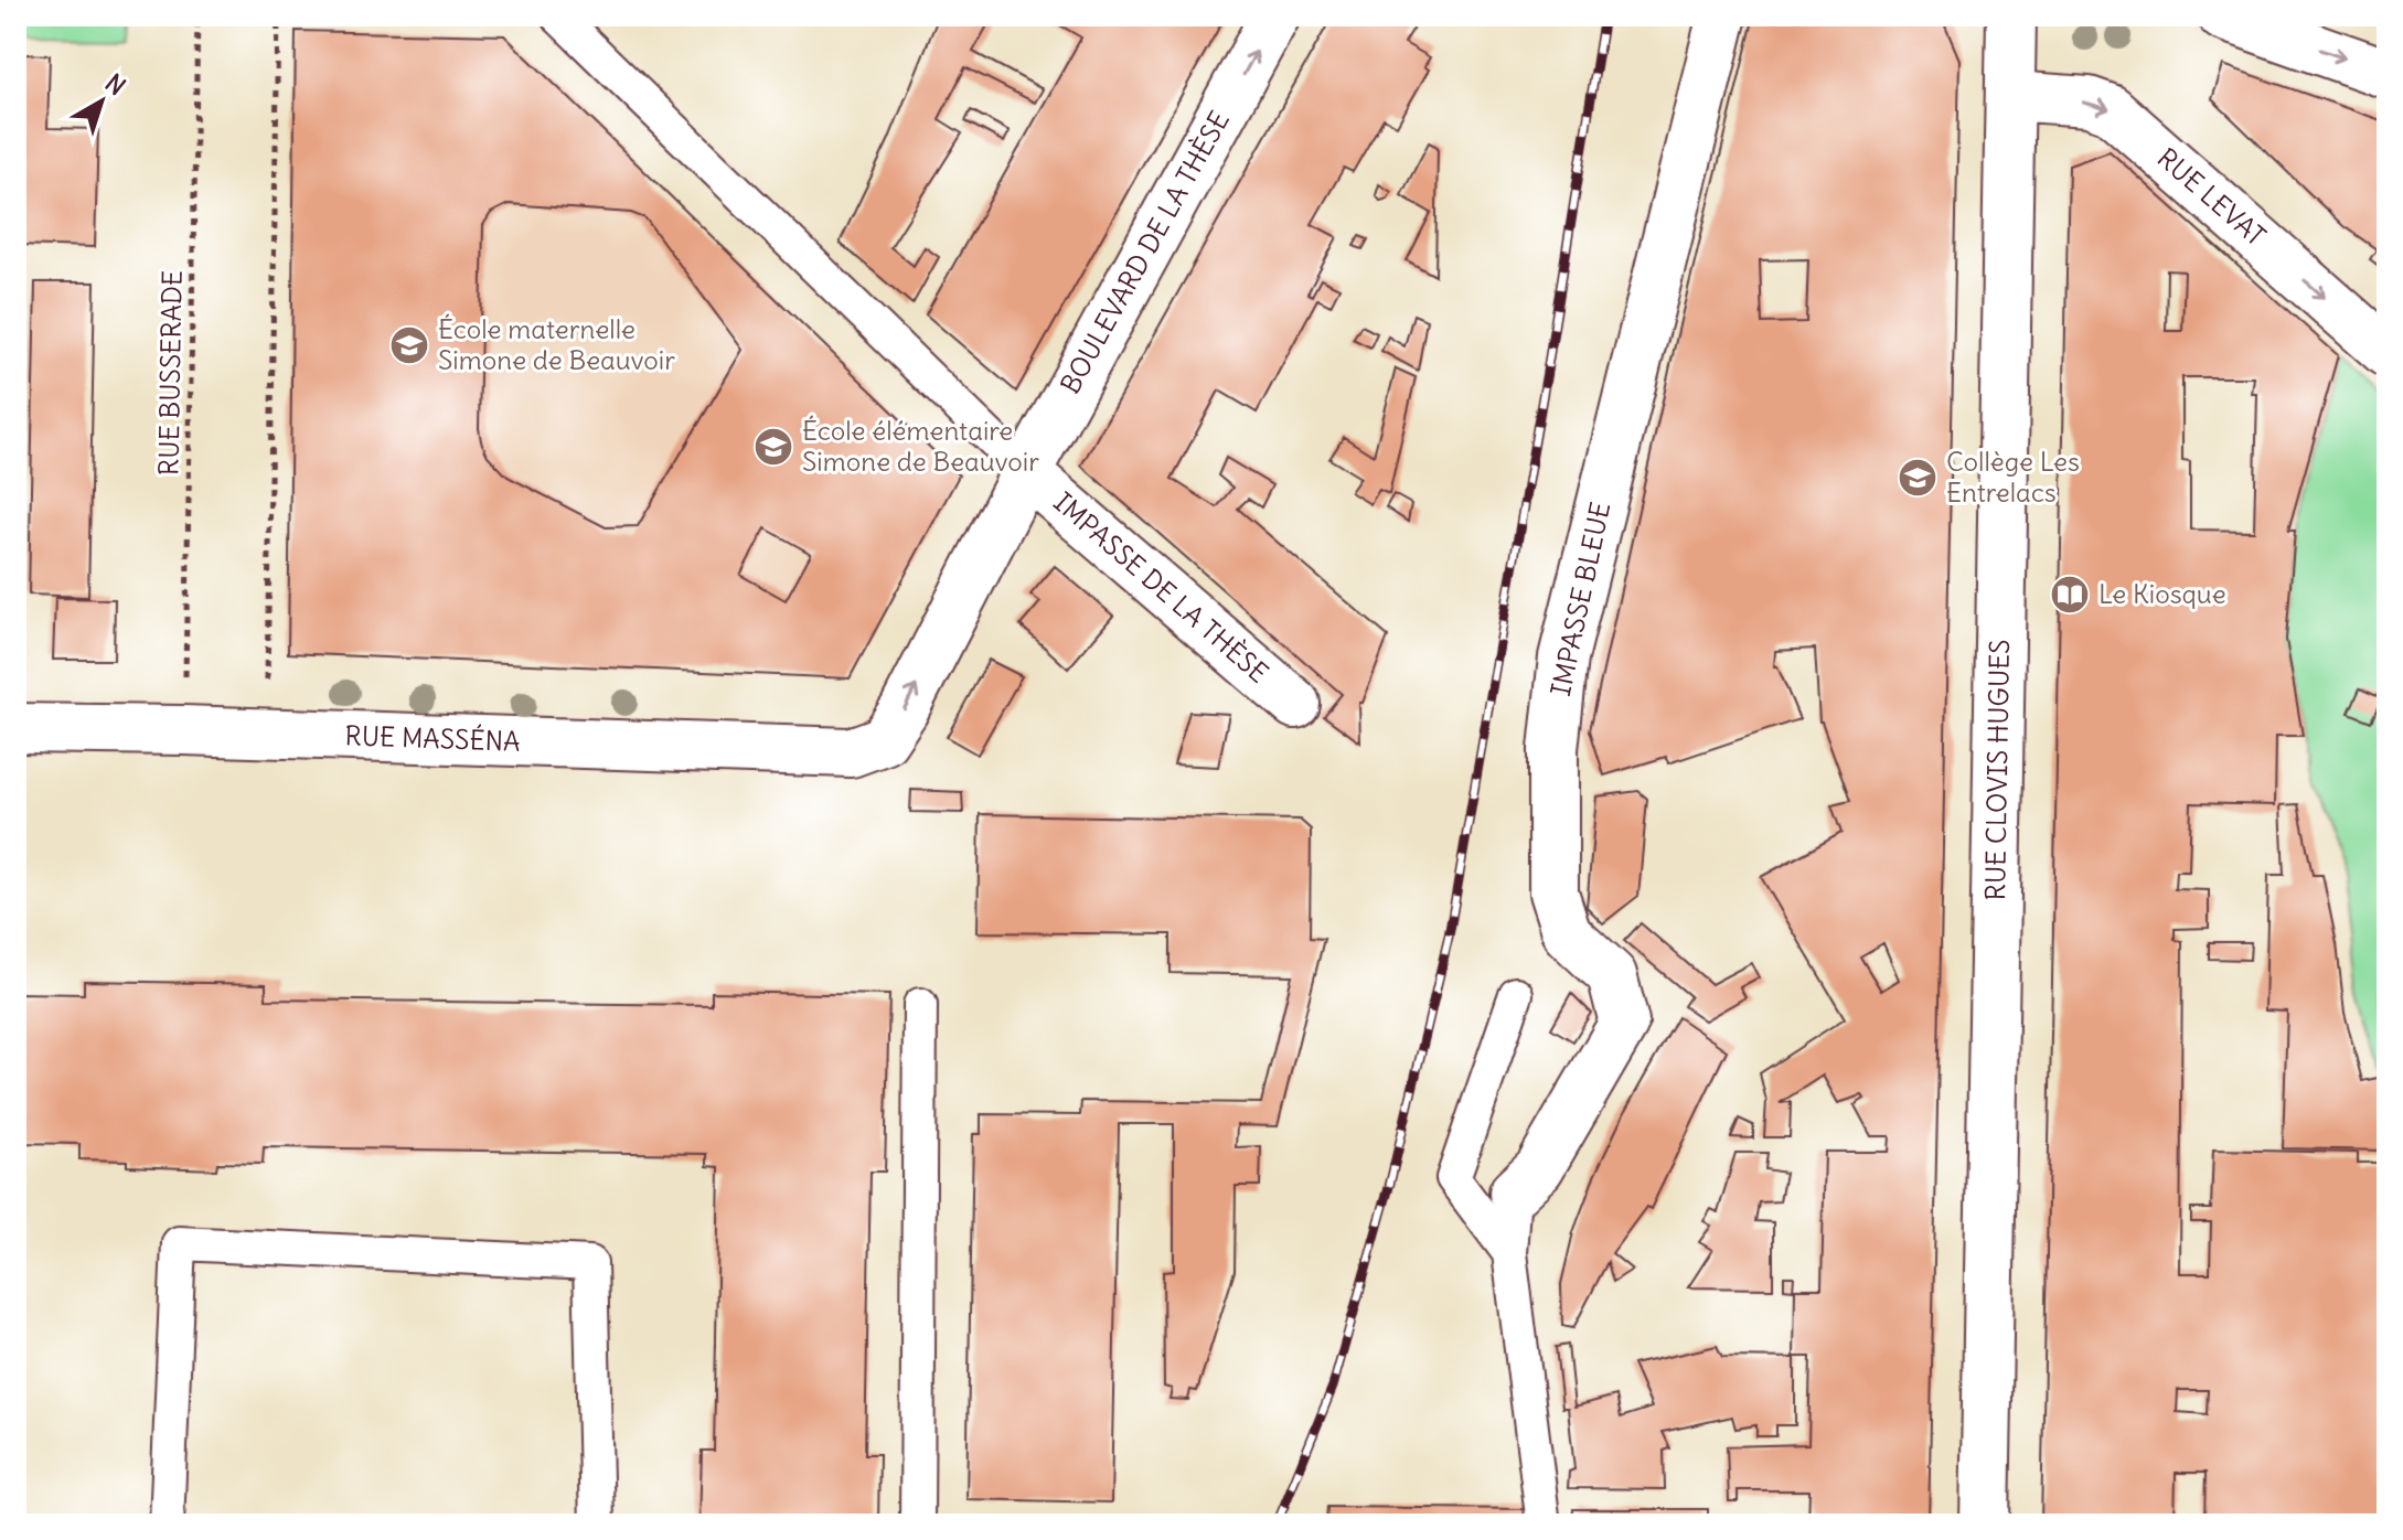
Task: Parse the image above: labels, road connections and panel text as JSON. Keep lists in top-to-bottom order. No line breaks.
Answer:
{"streets":{"street":["RUE LEVAT","BOULEVARD DE LA THÈSE","IMPASSE DE LA THÈSE","IMPASSE BLEUE","RUE MASSÉNA","RUE CLOVIS HUGUES"],"path":["RUE BUSSERADE"]},"crossings":[["RUE LEVAT","RUE CLOVIS HUGUES"],["BOULEVARD DE LA THÈSE","IMPASSE DE LA THÈSE"],["BOULEVARD DE LA THÈSE","RUE MASSÉNA"],["RUE BUSSERADE","RUE MASSÉNA"]],"one_way":["BOULEVARD DE LA THÈSE"],"places":{"school or university":["École maternelle Simone de Beauvoir","École élémentaire Simone de Beauvoir","Collège Les Entrelacs"],"library":["Le Kiosque"]},"north":"top right"}
